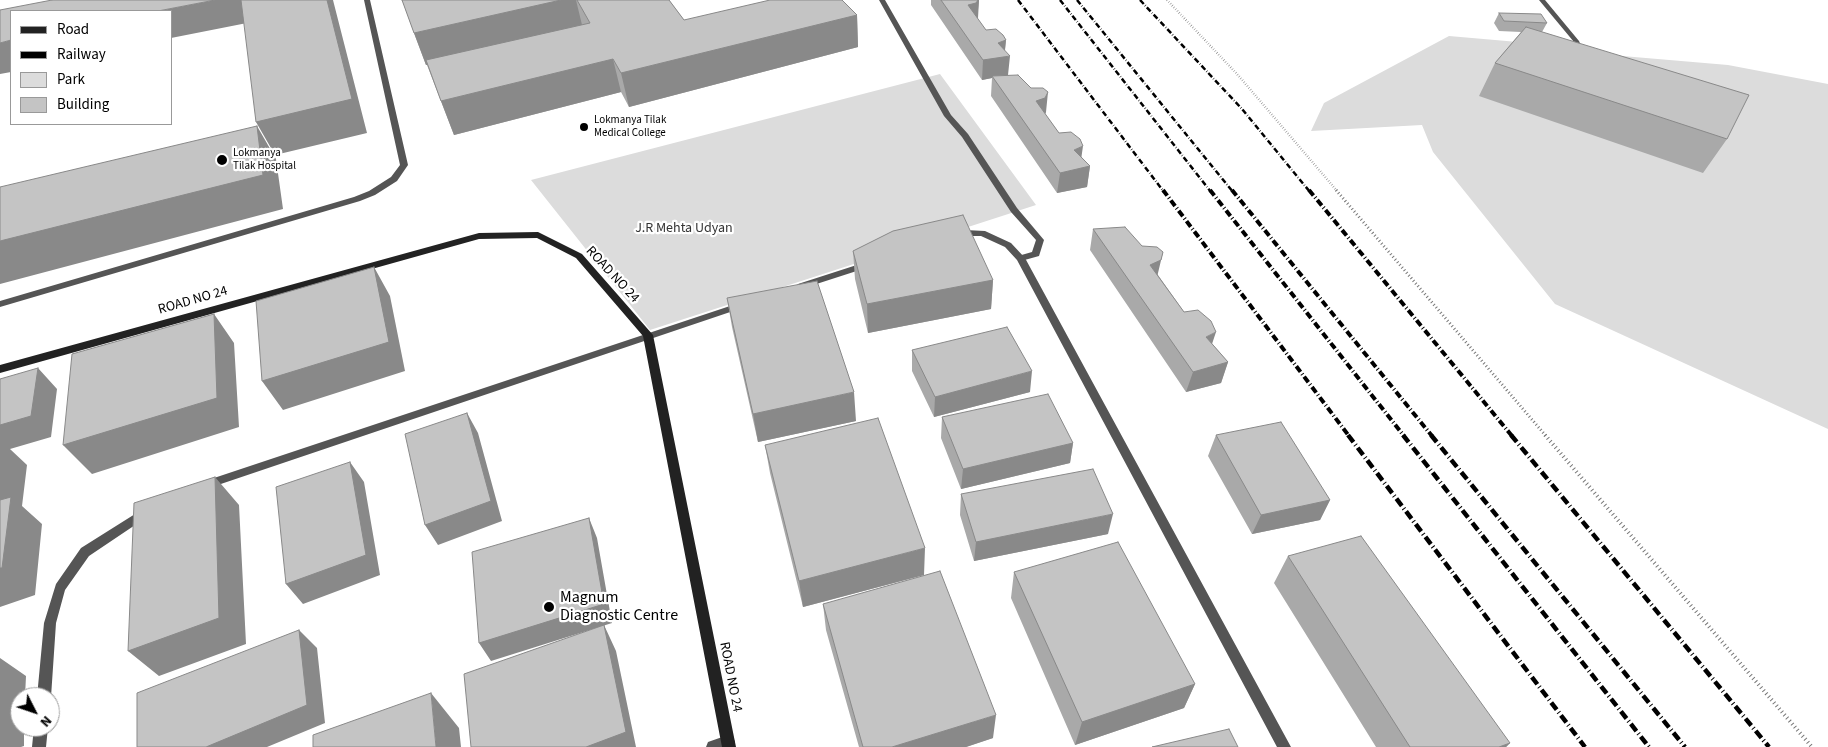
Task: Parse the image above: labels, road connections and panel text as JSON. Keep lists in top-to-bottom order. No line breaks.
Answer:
{"streets":{"street":["ROAD NO 24"]},"parks":["J.R Mehta Udyan"],"places":["Lokmanya Tilak Medical College","Lokmanya Tilak Hospital","Magnum Diagnostic Centre"],"legend":["Road","Railway","Park","Building"],"north":"bottom right"}
